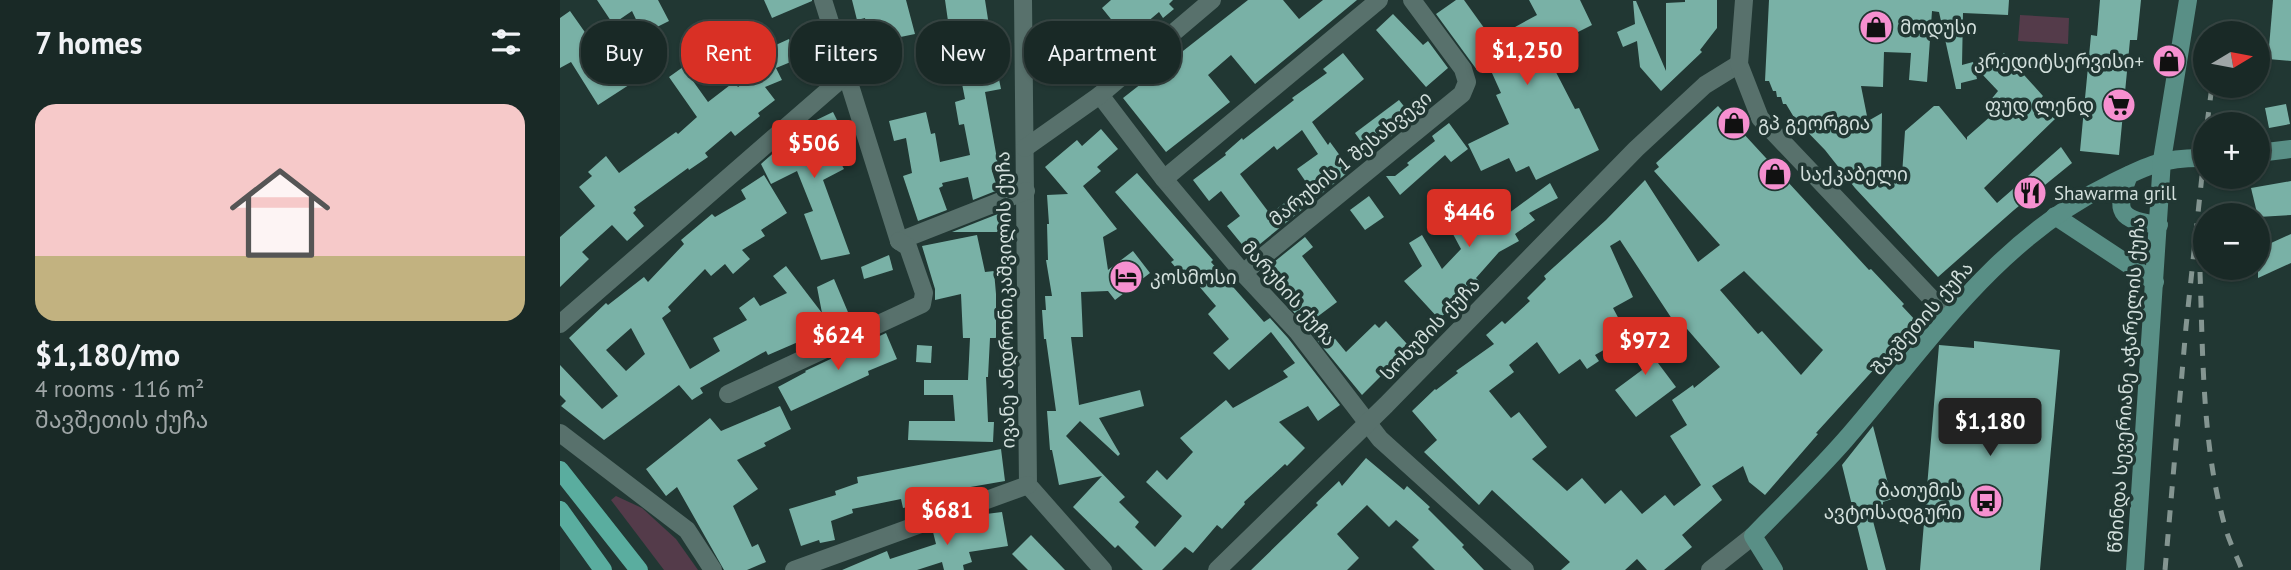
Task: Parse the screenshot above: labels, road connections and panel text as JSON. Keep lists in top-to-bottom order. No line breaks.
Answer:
{"streets":{"main road":["შავშეთის ქუჩა","წმინდა სევერიანე აჭარელის ქუჩა"],"street":["მარუხის 1 შესახვევი","მარუხის ქუჩა","ივანე ანდრონიკაშვილის ქუჩა","სოხუმის ქუჩა"]},"crossings":[["მარუხის 1 შესახვევი","მარუხის ქუჩა"],["მარუხის ქუჩა","სოხუმის ქუჩა"],["შავშეთის ქუჩა","წმინდა სევერიანე აჭარელის ქუჩა"]],"places":{"shop":["მოდუსი","კრედიტსერვისი+","გპ გეორგია","საქკაბელი"],"supermarket":["ფუდ ლენდ"],"restaurant":["Shawarma grill"],"hotel":["კოსმოსი"],"bus stop":["ბათუმის ავტოსადგური"]},"north":"right","page":{"heading":"7 homes","map_buttons":["+","−"],"chip":["Buy","Rent","Filters","New","Apartment"],"price":["$1,250","$506","$446","$624","$972","$1,180","$681"],"list":[{"name":"$1,180/mo","note":"4 rooms · 116 m² · შავშეთის ქუჩა"}]}}
